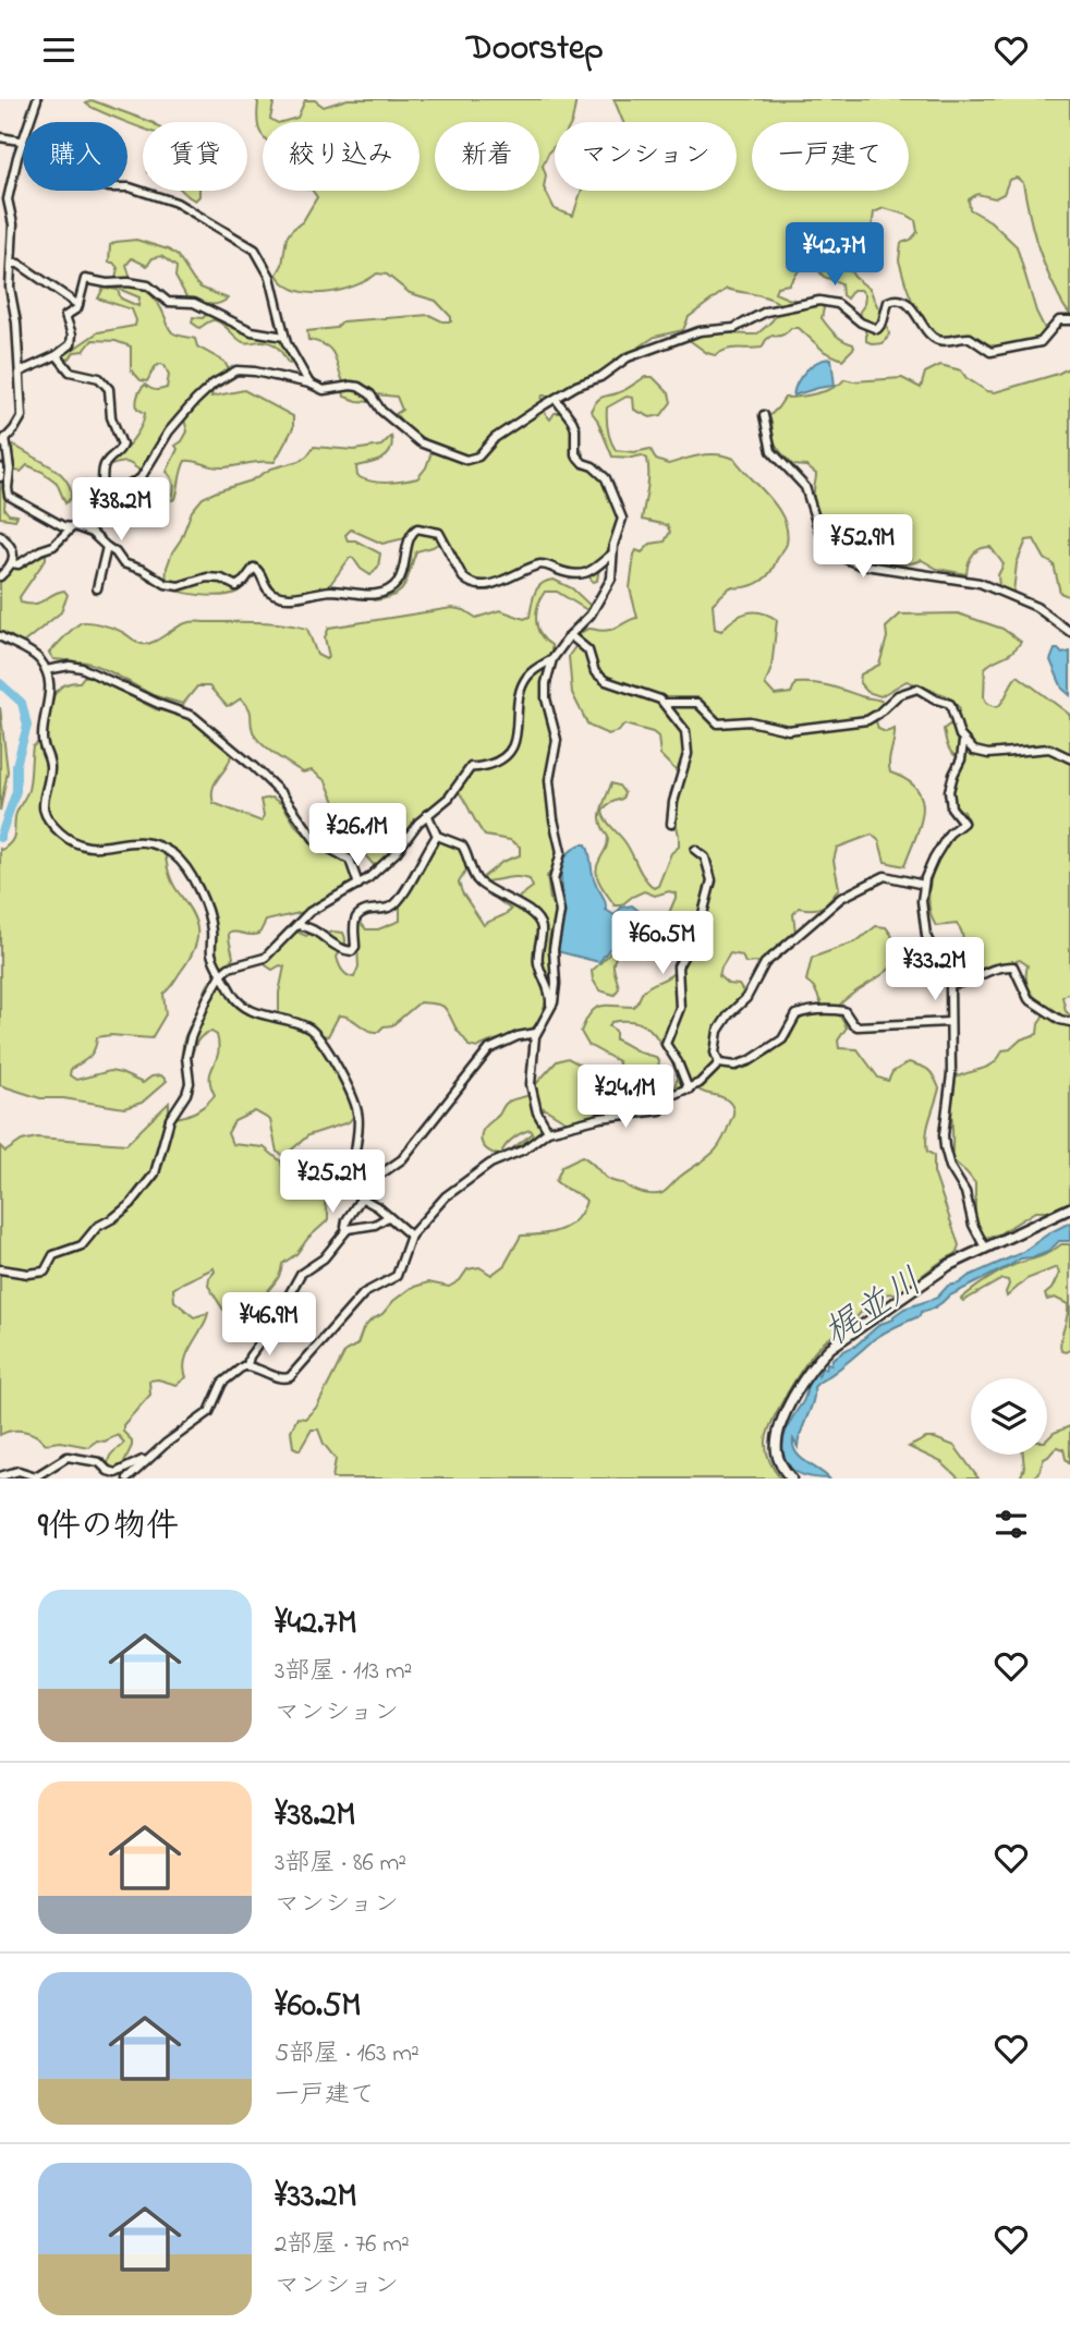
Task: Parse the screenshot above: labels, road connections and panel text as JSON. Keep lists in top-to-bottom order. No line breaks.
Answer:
{"water":["梶並川"],"page":{"header":"Doorstep","chip":["購入","賃貸","絞り込み","新着","マンション","一戸建て"],"price":["¥42.7M","¥38.2M","¥52.9M","¥26.1M","¥60.5M","¥33.2M","¥24.1M","¥25.2M","¥46.9M"],"heading":"9件の物件","list":[{"name":"¥42.7M","note":"3部屋 · 113 m² · マンション"},{"name":"¥38.2M","note":"3部屋 · 86 m² · マンション"},{"name":"¥60.5M","note":"5部屋 · 163 m² · 一戸建て"},{"name":"¥33.2M","note":"2部屋 · 76 m² · マンション"}]}}
